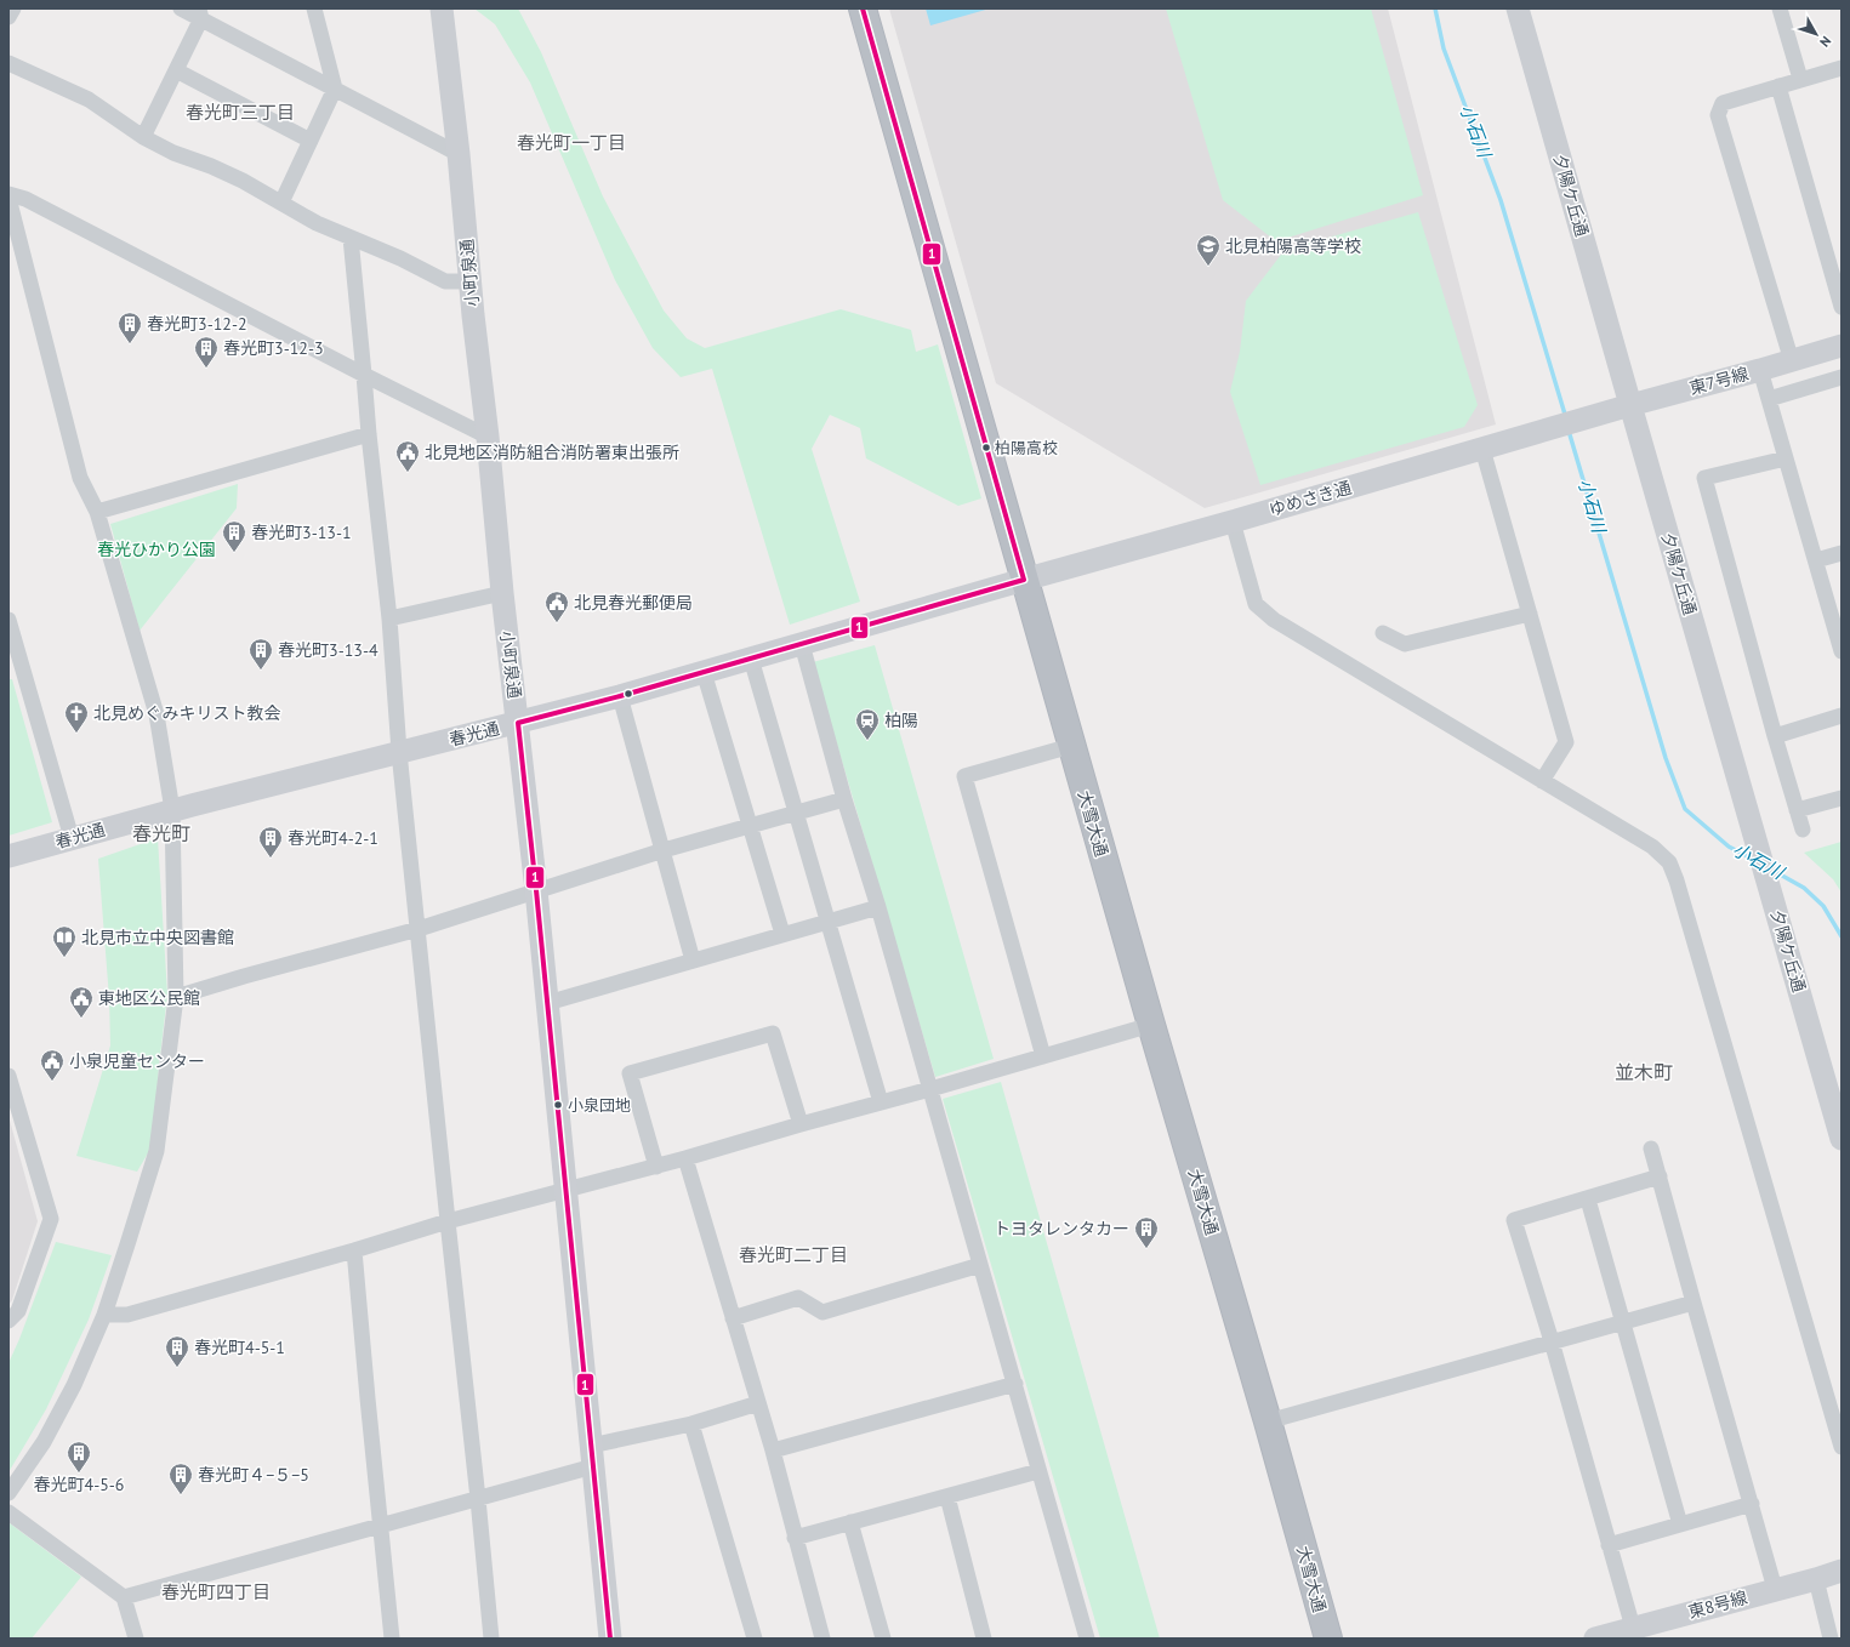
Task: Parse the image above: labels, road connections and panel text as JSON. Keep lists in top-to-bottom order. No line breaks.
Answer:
{"streets":{"highway":["大雪大通"],"street":["夕陽ケ丘通","小町泉通","東7号線","ゆめさき通","春光通","東8号線"]},"crossings":[["夕陽ケ丘通","東7号線"],["小町泉通","春光通"],["東7号線","ゆめさき通"],["ゆめさき通","春光通"],["ゆめさき通","大雪大通"],["春光通","大雪大通"]],"districts":["春光町三丁目","春光町一丁目","春光町","並木町","春光町二丁目","春光町四丁目"],"water":["小石川"],"parks":["春光ひかり公園"],"places":{"school or university":["北見柏陽高等学校"],"building":["春光町3-12-2","春光町3-12-3","春光町3-13-1","春光町3-13-4","春光町4-2-1","トヨタレンタカー","春光町4-5-1","春光町4-5-6","春光町４−５−5"],"other":["柏陽高校","小泉団地"],"public building":["北見地区消防組合消防署東出張所","北見春光郵便局","東地区公民館","小泉児童センター"],"church":["北見めぐみキリスト教会"],"station":["柏陽"],"library":["北見市立中央図書館"]},"lines":["transit line 1"],"north":"bottom right"}
